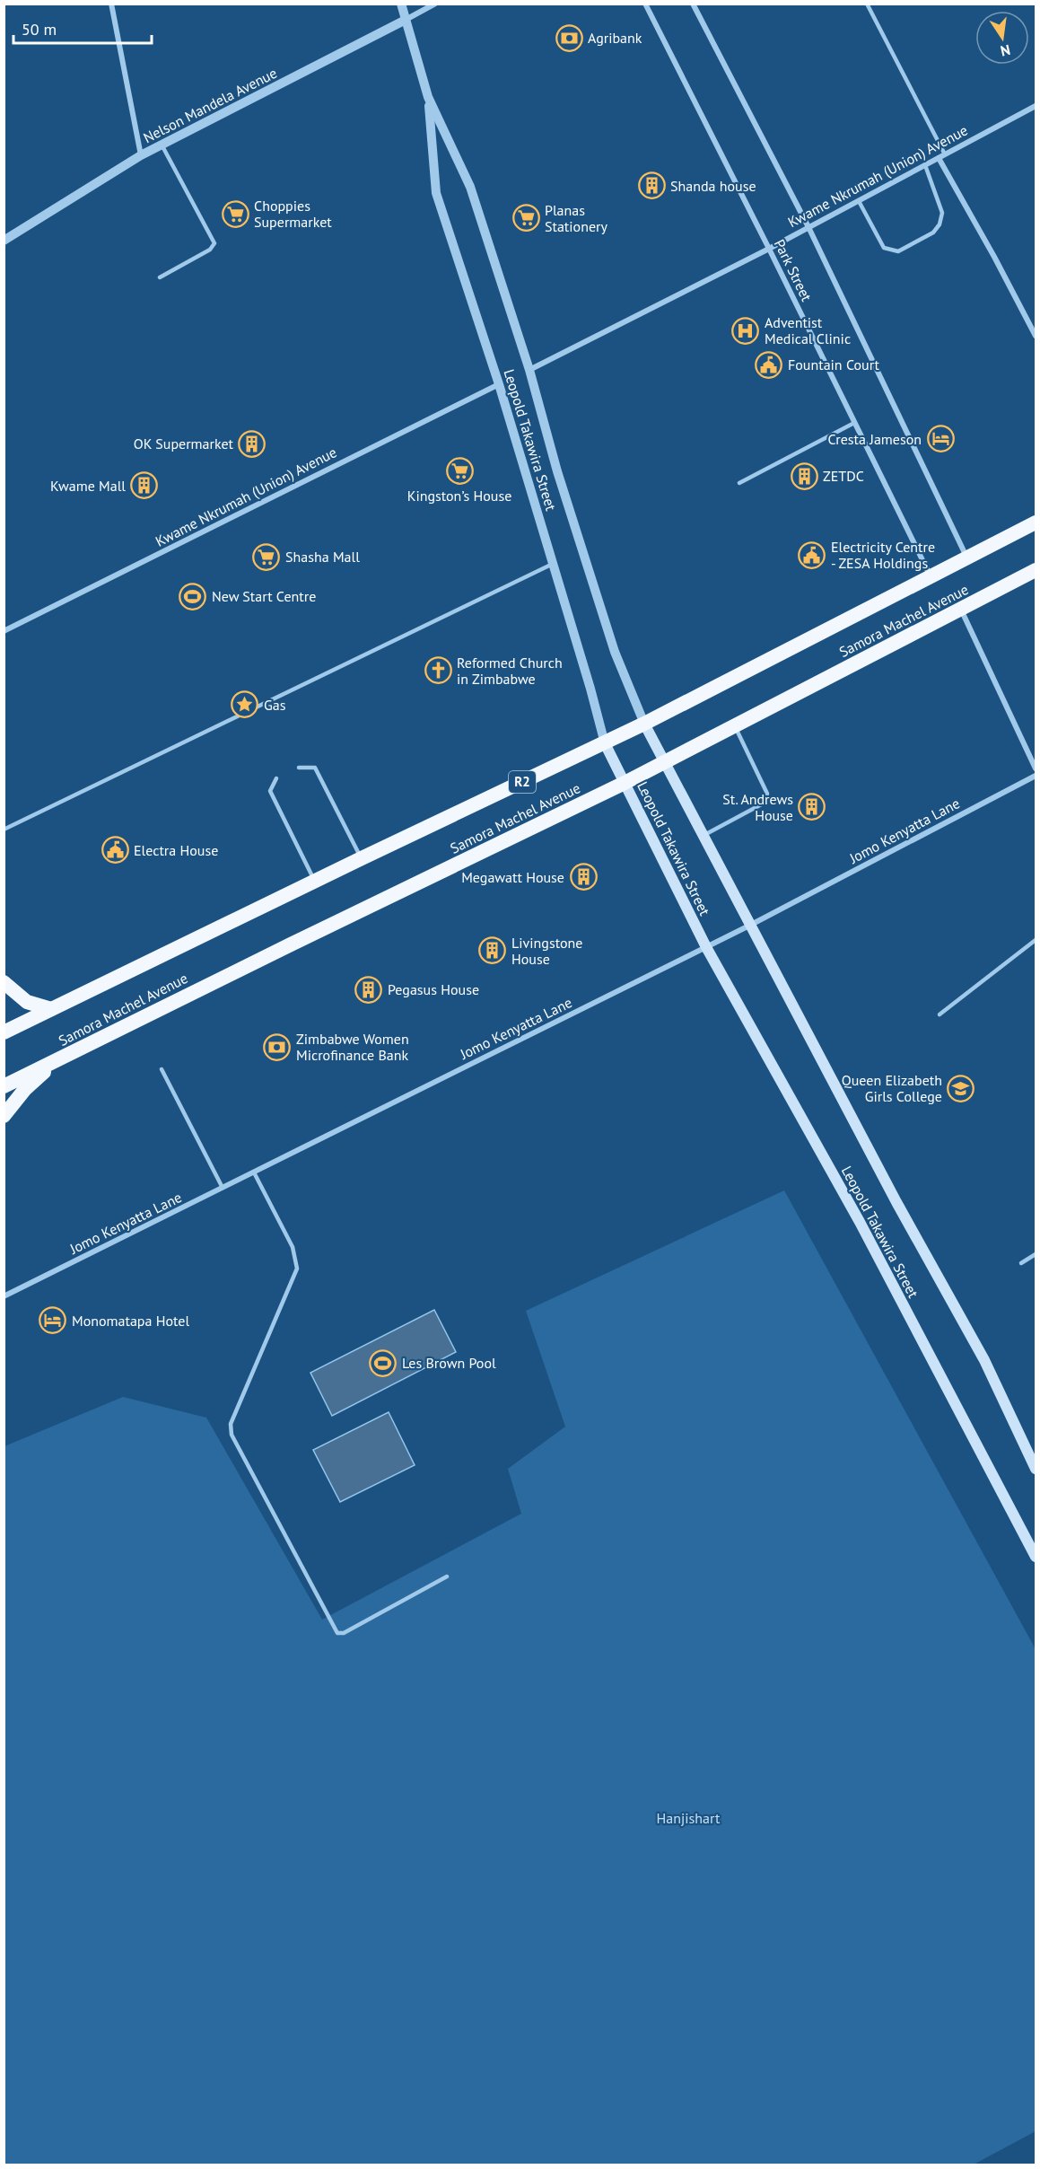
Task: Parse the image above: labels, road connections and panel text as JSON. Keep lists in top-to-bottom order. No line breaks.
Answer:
{"streets":{"highway":["Samora Machel Avenue","R2"],"main road":["Leopold Takawira Street"],"street":["Nelson Mandela Avenue","Kwame Nkrumah (Union) Avenue","Park Street","Jomo Kenyatta Lane"]},"crossings":[["Nelson Mandela Avenue","Leopold Takawira Street"],["Kwame Nkrumah (Union) Avenue","Park Street"],["Kwame Nkrumah (Union) Avenue","Leopold Takawira Street"],["Park Street","Samora Machel Avenue"],["Leopold Takawira Street","Samora Machel Avenue"],["Leopold Takawira Street","Jomo Kenyatta Lane"]],"parks":["Hanjishart"],"places":{"bank":["Agribank","Zimbabwe Women Microfinance Bank"],"building":["Shanda house","OK Supermarket","ZETDC","Kwame Mall","St. Andrews House","Megawatt House","Livingstone House","Pegasus House"],"supermarket":["Choppies Supermarket","Planas Stationery","Kingston’s House","Shasha Mall"],"hospital":["Adventist Medical Clinic"],"public building":["Fountain Court","Electricity Centre - ZESA Holdings","Electra House"],"hotel":["Cresta Jameson","Monomatapa Hotel"],"sports":["New Start Centre","Les Brown Pool"],"church":["Reformed Church in Zimbabwe"],"place":["Gas"],"school or university":["Queen Elizabeth Girls College"]},"scale_bar":"50 m","north":"bottom"}
